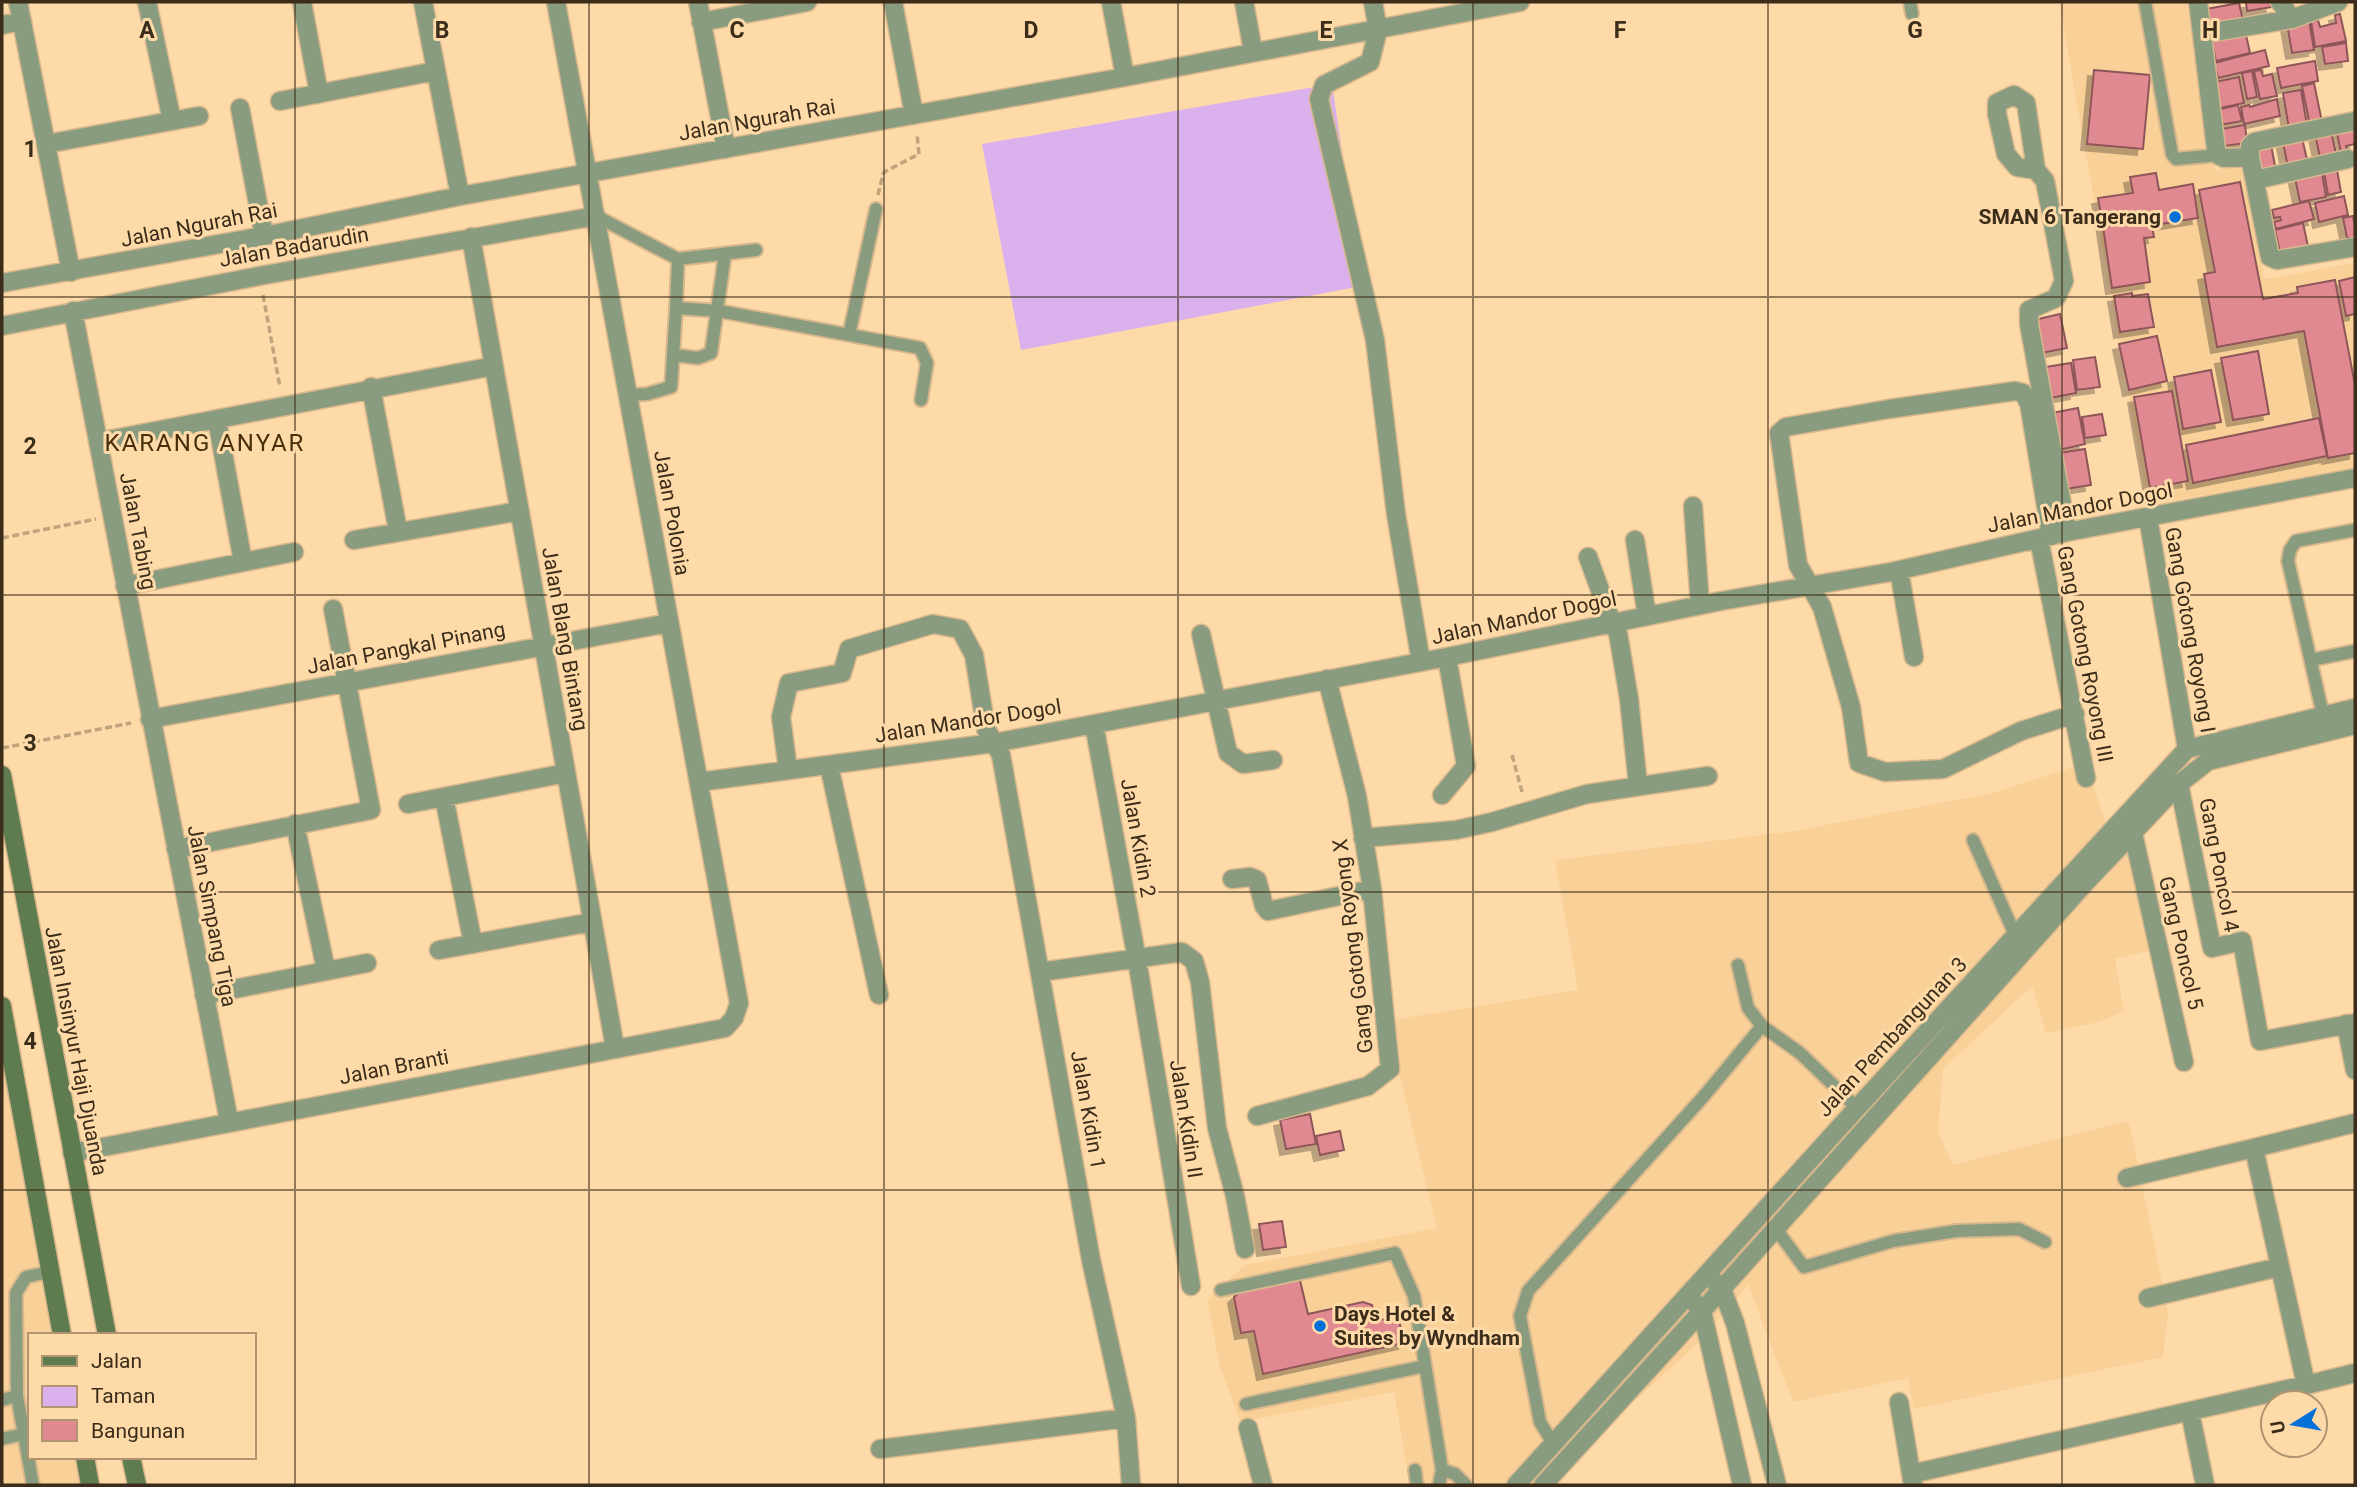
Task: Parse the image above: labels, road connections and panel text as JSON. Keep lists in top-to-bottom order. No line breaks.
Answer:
{"streets":{"main road":["Jalan Insinyur Haji Djuanda"],"street":["Jalan Ngurah Rai","Jalan Badarudin","Jalan Mandor Dogol","Jalan Polonia","Jalan Tabing","Gang Gotong Royong I","Jalan Blang Bintang","Jalan Pangkal Pinang","Gang Gotong Royong III","Jalan Kidin 2","Gang Poncol 4","Jalan Simpang Tiga","Gang Poncol 5","Gang Gotong Royong X","Jalan Pembangunan 3","Jalan Branti","Jalan Kidin 1","Jalan Kidin II"]},"crossings":[["Jalan Ngurah Rai","Jalan Polonia"],["Jalan Badarudin","Jalan Polonia"],["Jalan Badarudin","Jalan Tabing"],["Jalan Badarudin","Jalan Blang Bintang"],["Jalan Mandor Dogol","Jalan Polonia"],["Jalan Mandor Dogol","Gang Gotong Royong I"],["Jalan Mandor Dogol","Gang Gotong Royong III"],["Jalan Mandor Dogol","Jalan Kidin 2"],["Jalan Mandor Dogol","Gang Gotong Royong X"],["Jalan Mandor Dogol","Jalan Kidin 1"],["Jalan Polonia","Jalan Pangkal Pinang"],["Jalan Polonia","Jalan Branti"],["Jalan Tabing","Jalan Pangkal Pinang"],["Jalan Tabing","Jalan Simpang Tiga"],["Gang Gotong Royong I","Jalan Pembangunan 3"],["Jalan Blang Bintang","Jalan Pangkal Pinang"],["Jalan Blang Bintang","Jalan Branti"],["Jalan Pangkal Pinang","Jalan Simpang Tiga"],["Jalan Kidin 2","Jalan Kidin II"],["Gang Poncol 4","Jalan Pembangunan 3"],["Jalan Simpang Tiga","Jalan Branti"],["Gang Poncol 5","Jalan Pembangunan 3"],["Jalan Insinyur Haji Djuanda","Jalan Branti"]],"districts":["KARANG ANYAR"],"places":["SMAN 6 Tangerang","Days Hotel & Suites by Wyndham"],"legend":["Jalan","Taman","Bangunan"],"north":"left","grid":{"columns":["A","B","C","D","E","F","G","H"],"rows":["1","2","3","4"]}}
